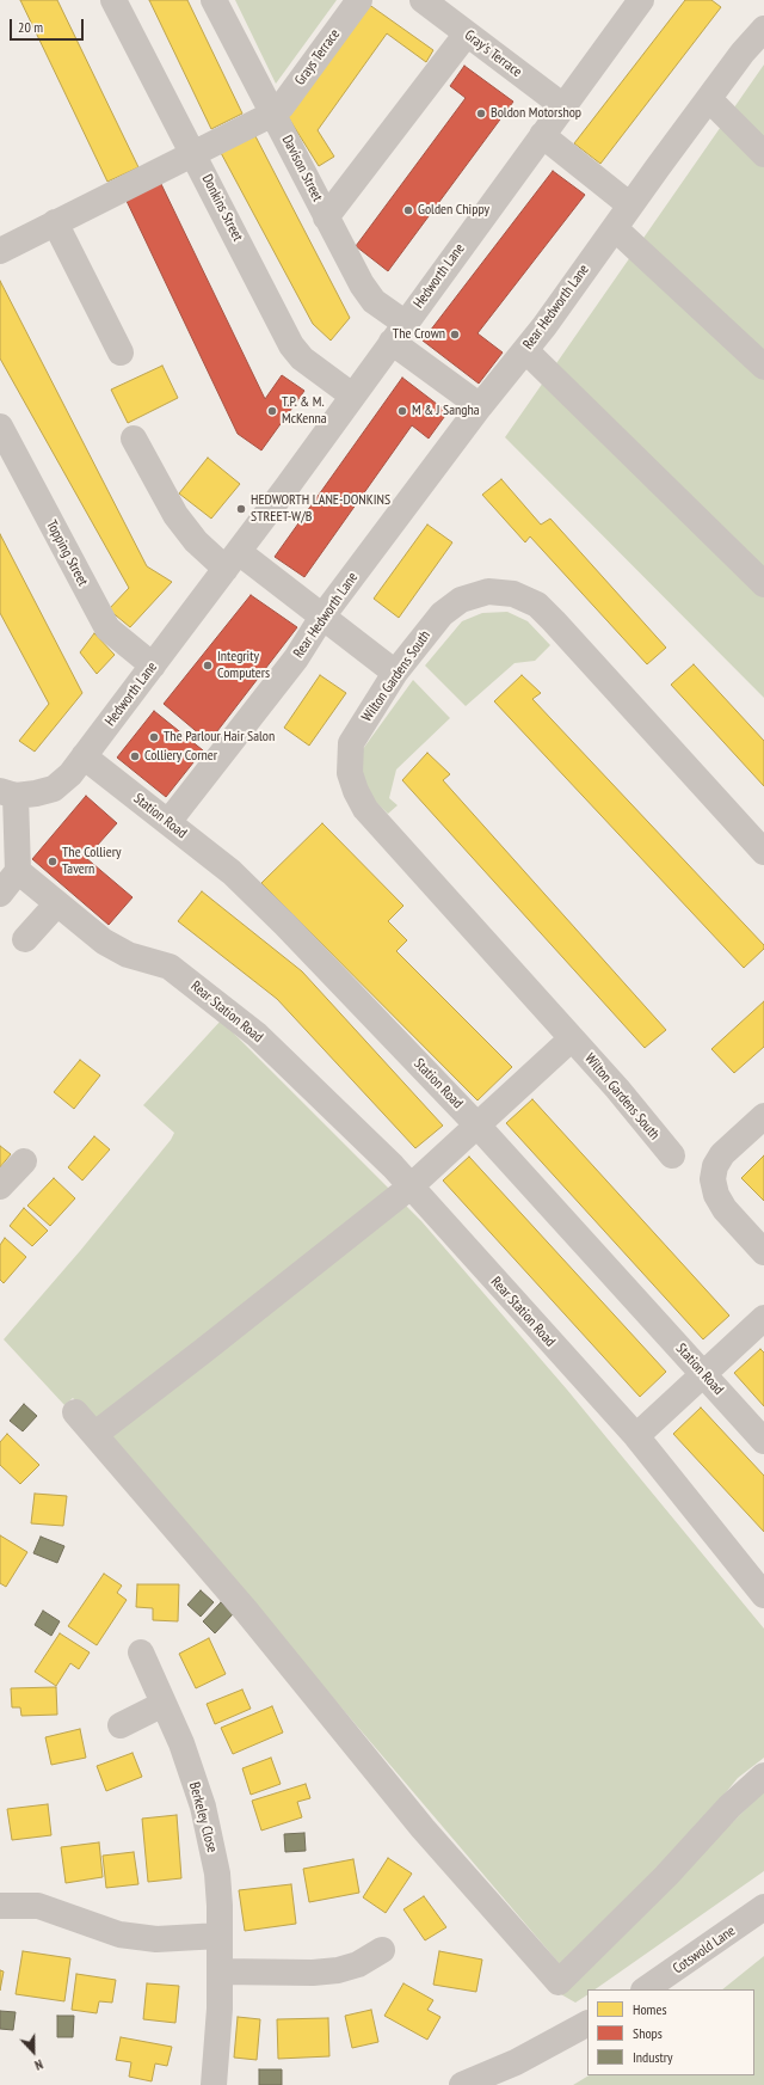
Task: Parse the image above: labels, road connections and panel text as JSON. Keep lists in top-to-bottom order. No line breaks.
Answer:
{"streets":{"street":["Gray's Terrace","Grays Terrace","Davison Street","Donkins Street","Hedworth Lane","Rear Hedworth Lane","Topping Street","Wilton Gardens South","Station Road","Rear Station Road","Berkeley Close","Cotswold Lane"]},"crossings":[["Gray's Terrace","Hedworth Lane"],["Grays Terrace","Davison Street"],["Davison Street","Hedworth Lane"],["Donkins Street","Hedworth Lane"],["Hedworth Lane","Topping Street"],["Hedworth Lane","Station Road"],["Rear Hedworth Lane","Station Road"]],"places":["Boldon Motorshop","Golden Chippy","The Crown","T.P. & M. McKenna","M & J Sangha","HEDWORTH LANE-DONKINS STREET-W/B","Integrity Computers","The Parlour Hair Salon","Colliery Corner","The Colliery Tavern"],"legend":["Homes","Shops","Industry"],"scale_bar":"20 m","north":"bottom"}
